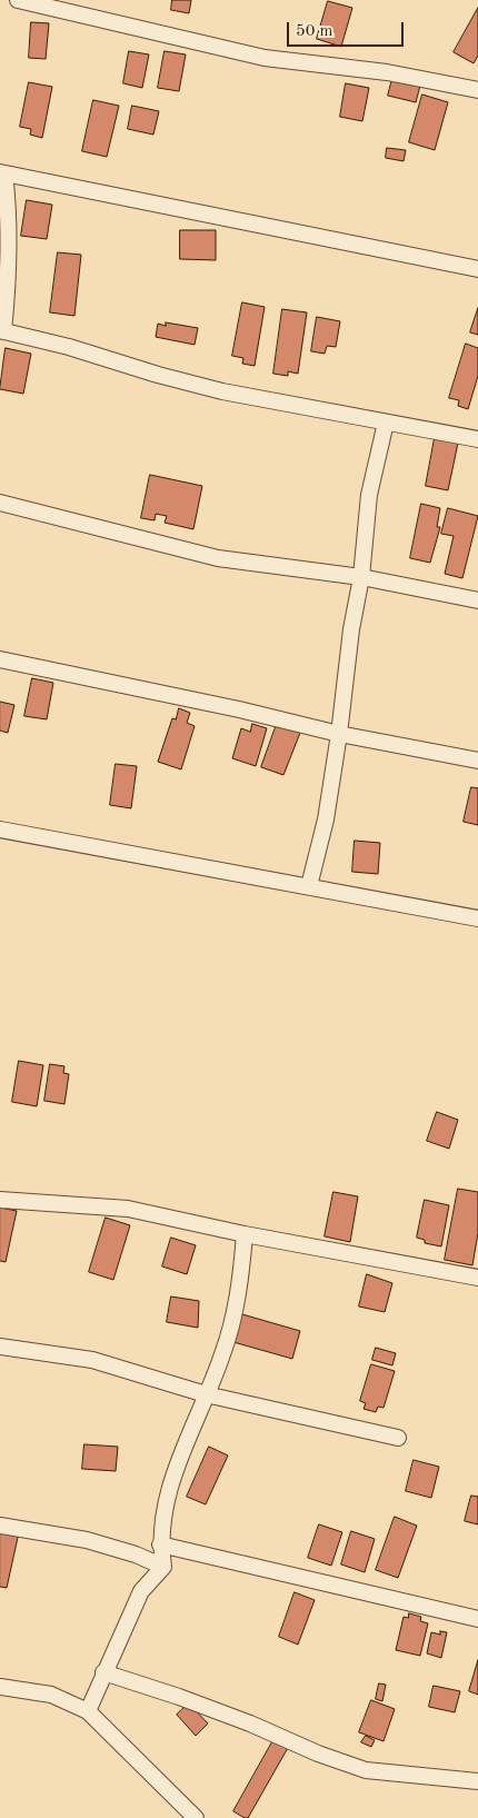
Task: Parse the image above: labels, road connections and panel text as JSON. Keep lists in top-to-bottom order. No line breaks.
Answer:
{"scale_bar":"50 m"}
